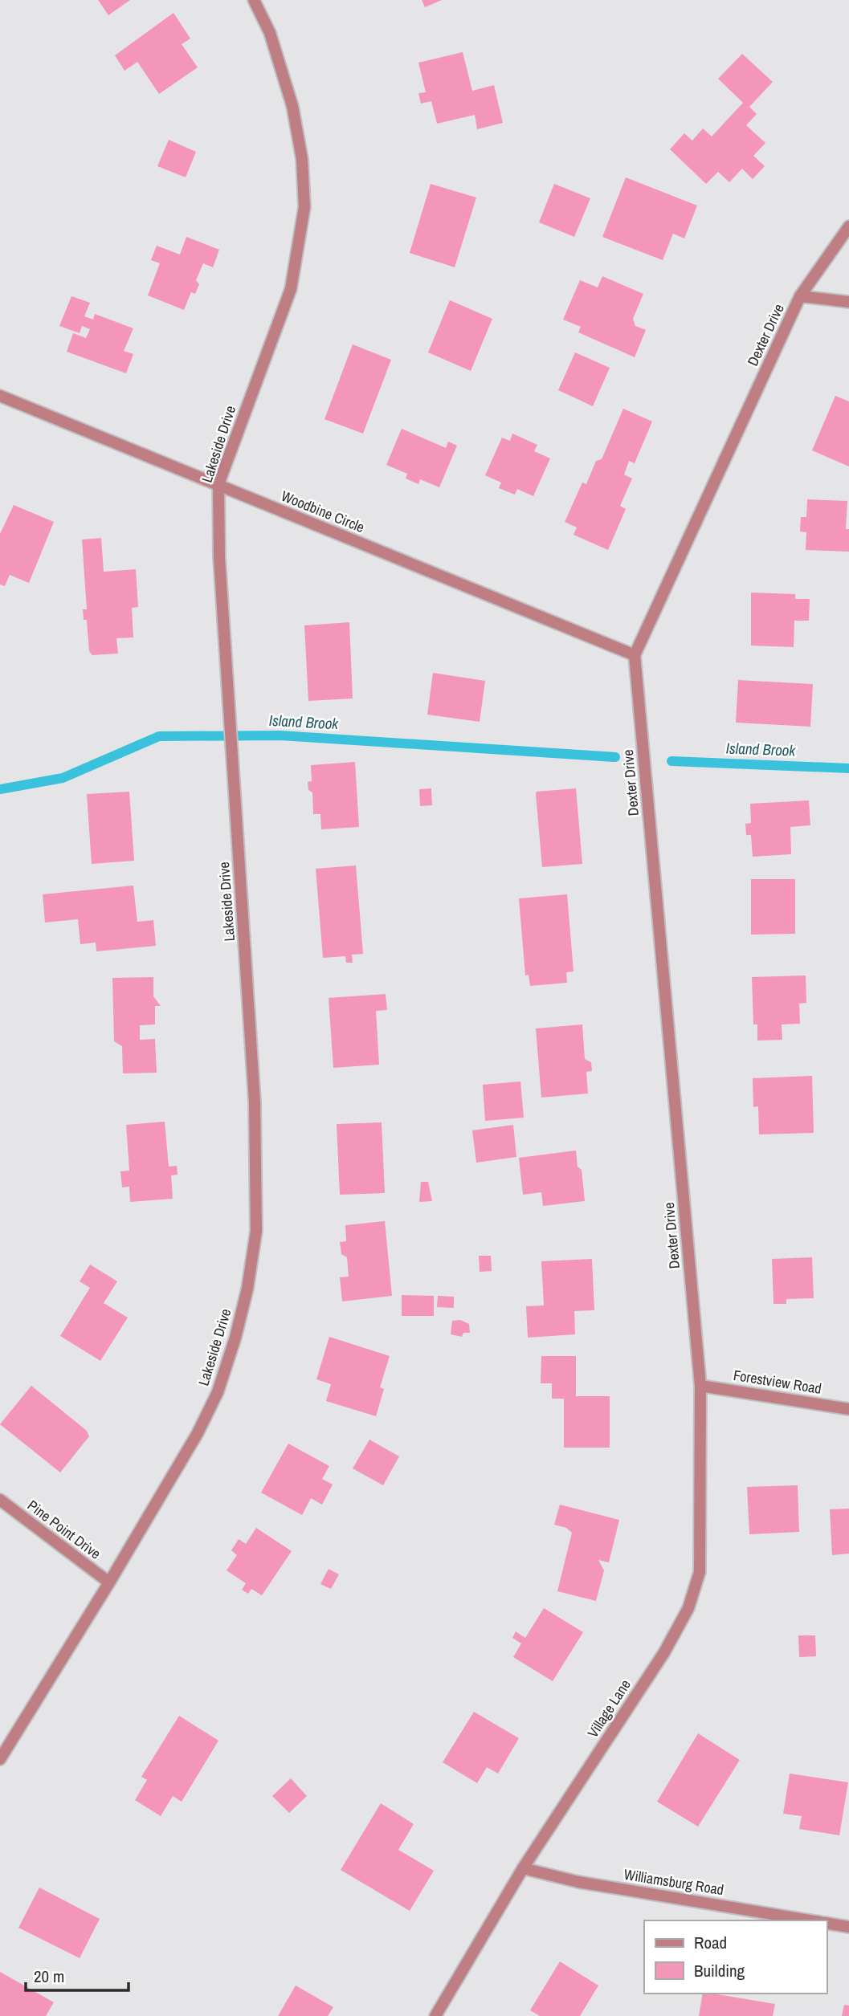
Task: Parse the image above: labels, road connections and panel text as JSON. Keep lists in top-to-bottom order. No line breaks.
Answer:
{"streets":{"street":["Dexter Drive","Lakeside Drive","Woodbine Circle","Forestview Road","Pine Point Drive","Village Lane","Williamsburg Road"]},"crossings":[["Dexter Drive","Woodbine Circle"],["Dexter Drive","Forestview Road"],["Dexter Drive","Village Lane"],["Lakeside Drive","Woodbine Circle"],["Lakeside Drive","Pine Point Drive"],["Forestview Road","Village Lane"],["Village Lane","Williamsburg Road"]],"water":["Island Brook"],"legend":["Road","Building"],"scale_bar":"20 m"}
